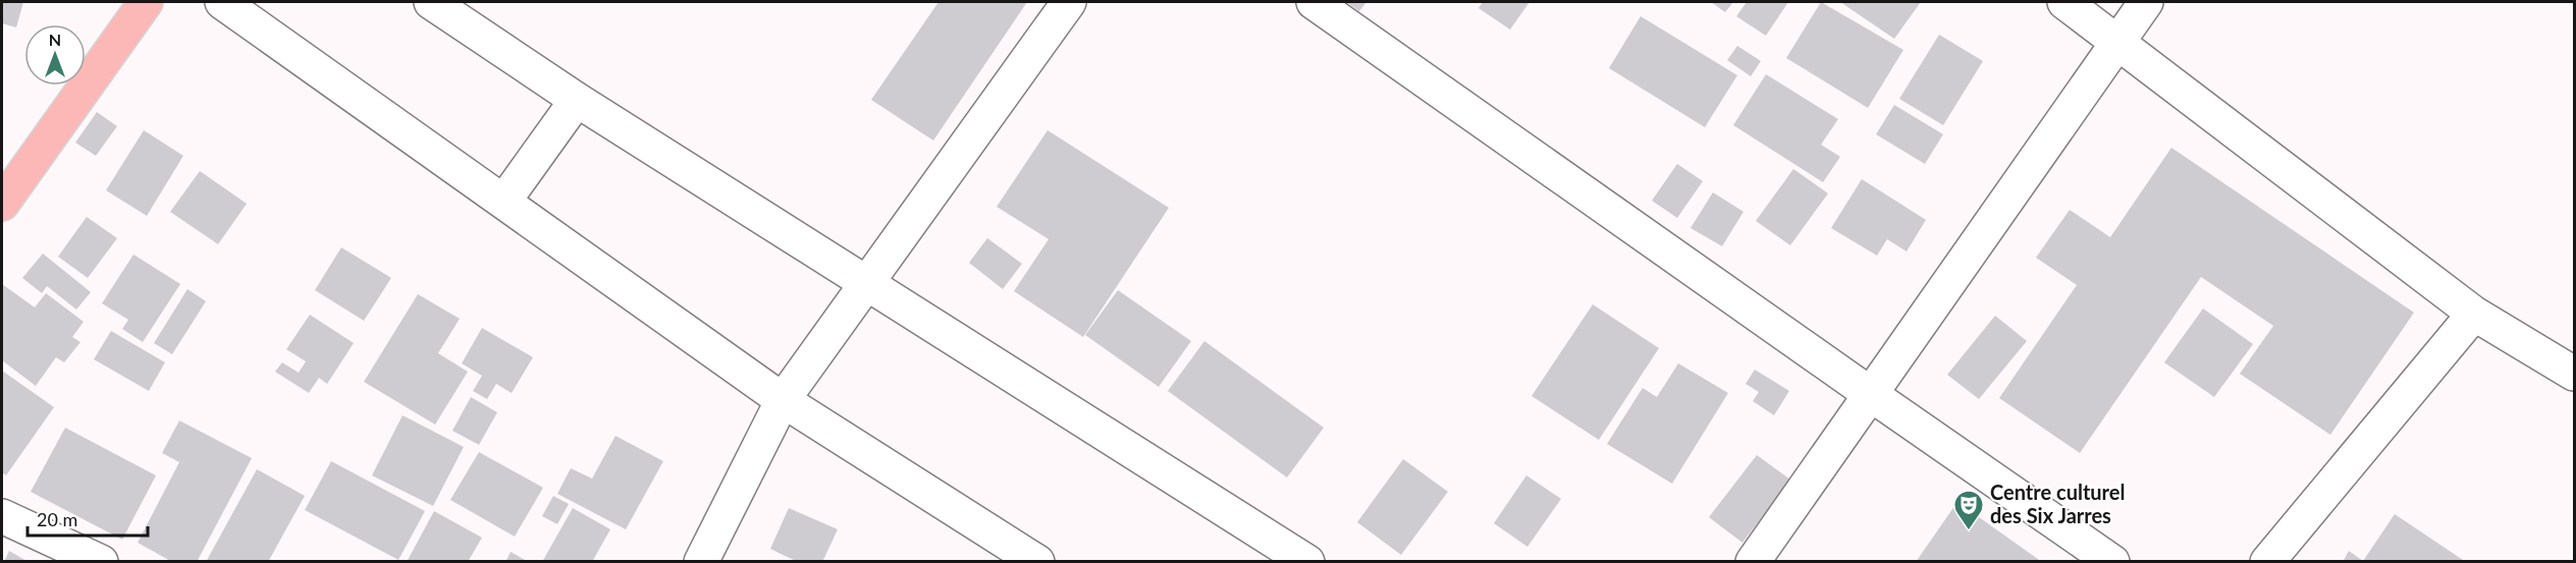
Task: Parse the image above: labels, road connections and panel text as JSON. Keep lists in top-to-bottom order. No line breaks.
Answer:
{"places":{"theatre":["Centre culturel des Six Jarres"]},"scale_bar":"20 m","north":"top"}
